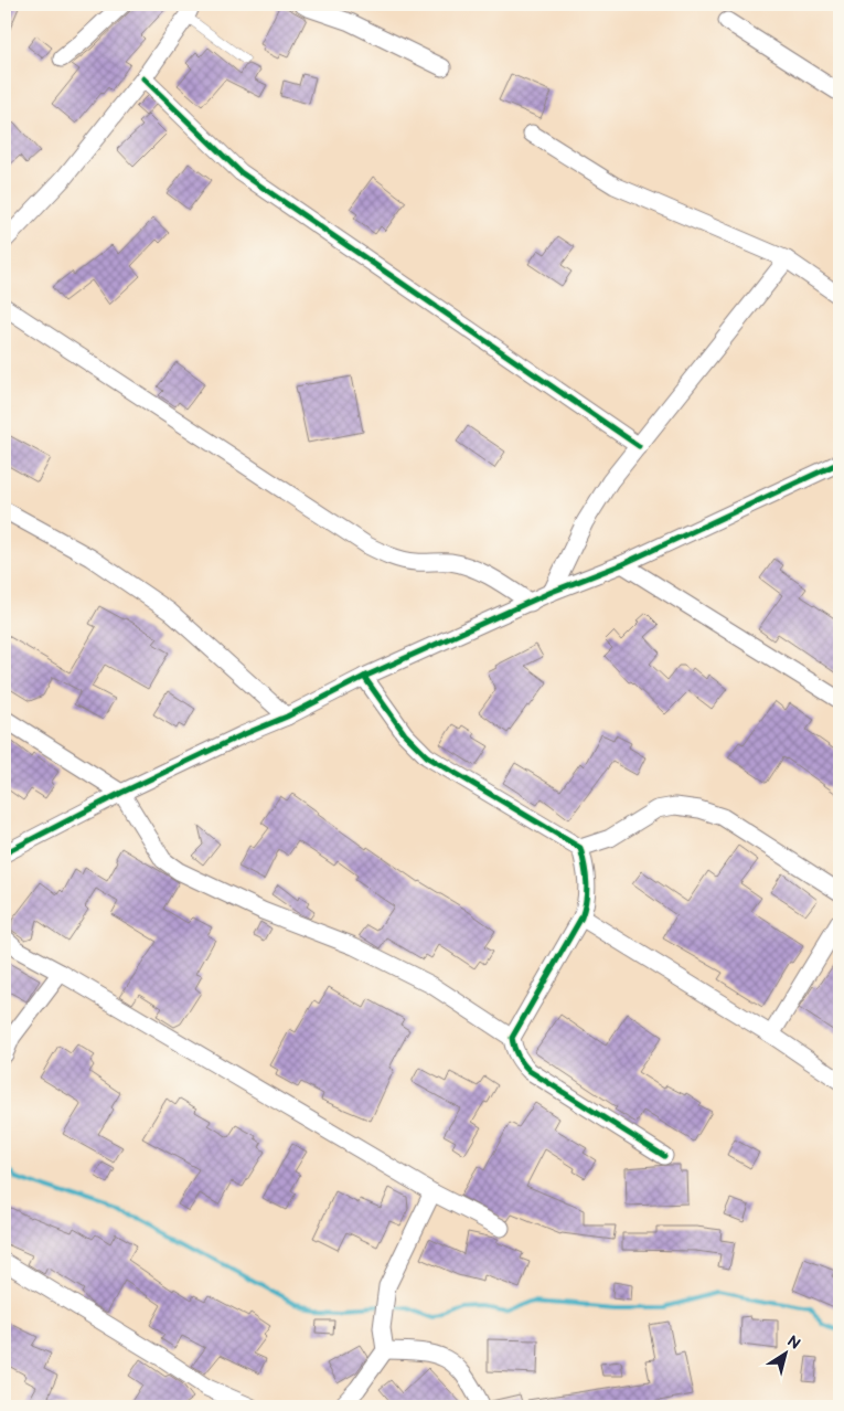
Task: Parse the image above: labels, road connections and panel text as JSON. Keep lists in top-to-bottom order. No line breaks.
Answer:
{"north":"top right"}
